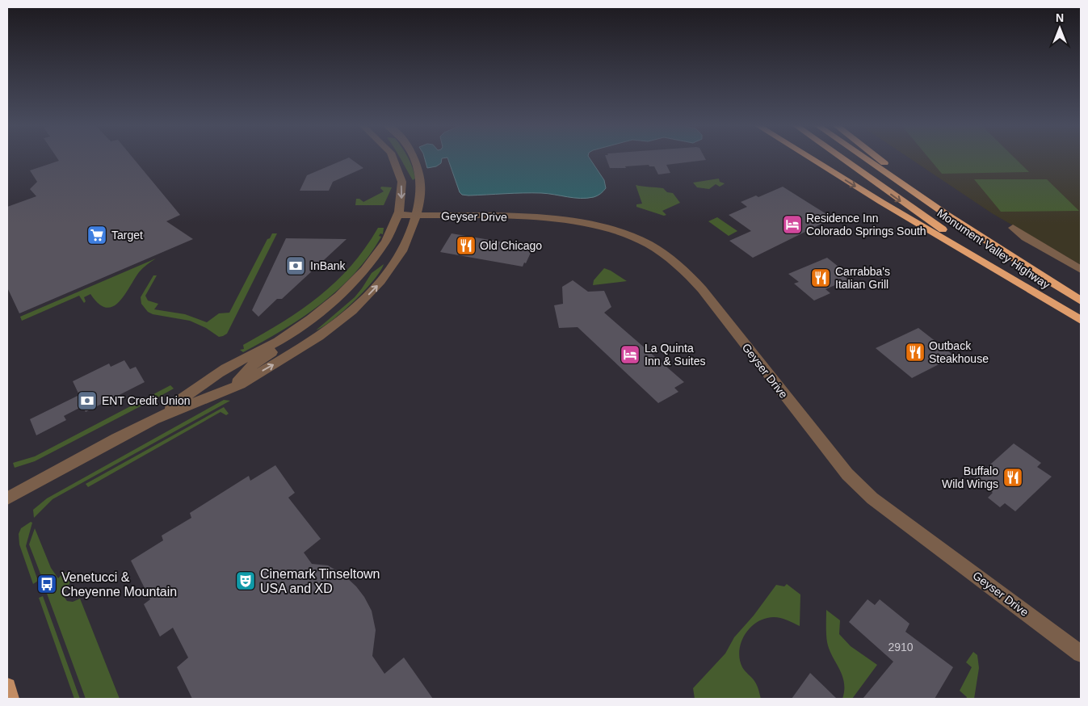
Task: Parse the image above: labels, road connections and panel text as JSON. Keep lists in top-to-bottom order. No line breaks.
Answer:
{"streets":{"highway":["Monument Valley Highway"],"street":["Geyser Drive"]},"places":{"hotel":["Residence Inn Colorado Springs South","La Quinta Inn & Suites"],"supermarket":["Target"],"restaurant":["Old Chicago","Carrabba's Italian Grill","Outback Steakhouse","Buffalo Wild Wings"],"bank":["InBank","ENT Credit Union"],"theatre":["Cinemark Tinseltown USA and XD"],"bus stop":["Venetucci & Cheyenne Mountain"]},"house_numbers":["2910"],"north":"top"}
